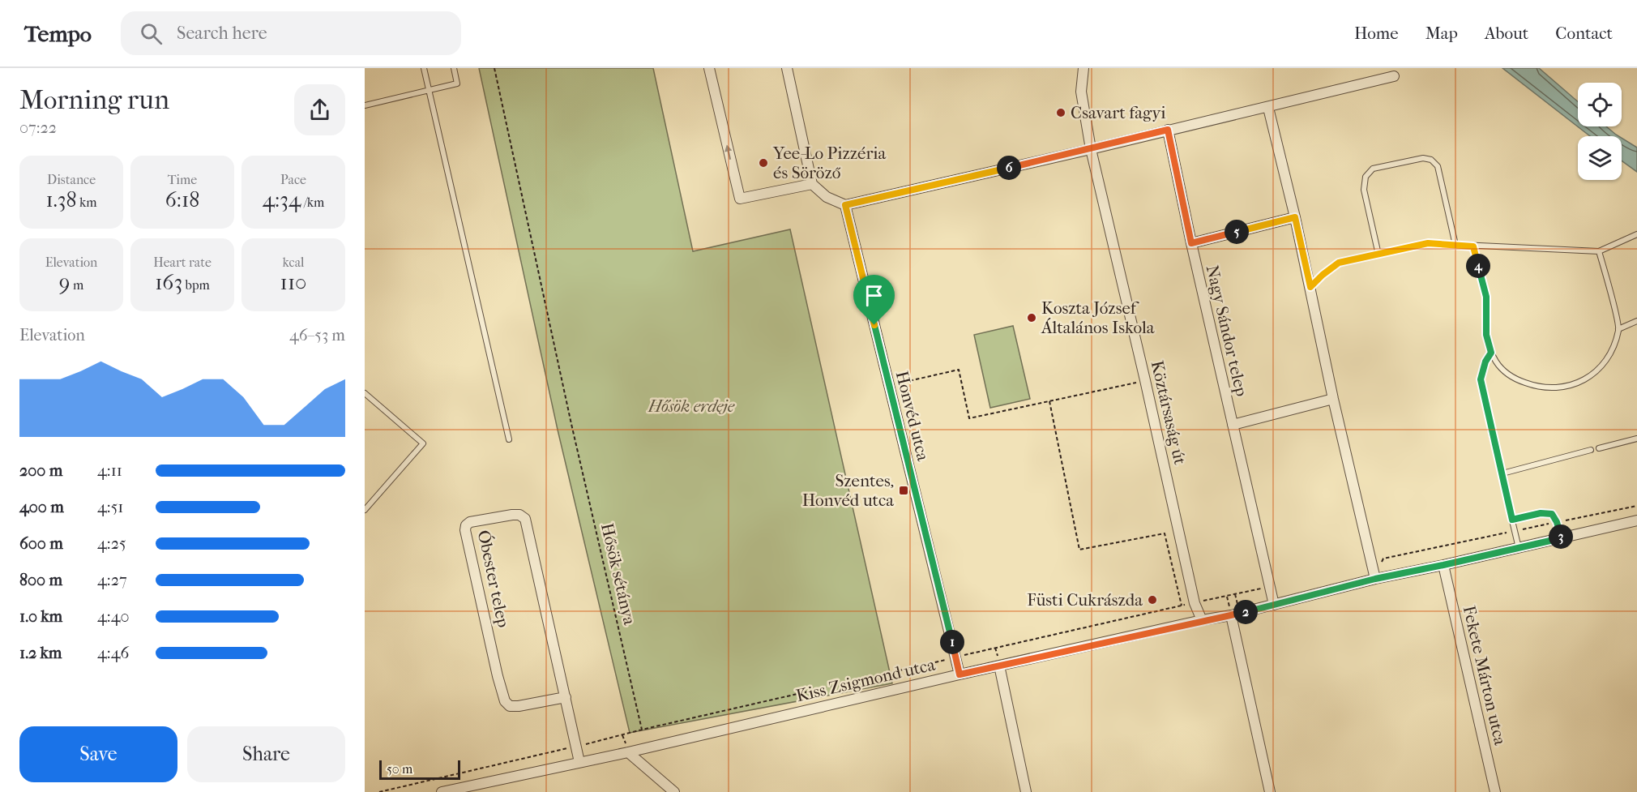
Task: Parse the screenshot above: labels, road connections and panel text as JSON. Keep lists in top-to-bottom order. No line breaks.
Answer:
{"streets":{"street":["Nagy Sándor telep","Köztársaság út","Honvéd utca","Óbester telep","Fekete Márton utca","Kiss Zsigmond utca"],"path":["Hősök sétánya"]},"crossings":[["Nagy Sándor telep","Kiss Zsigmond utca"],["Köztársaság út","Kiss Zsigmond utca"],["Honvéd utca","Kiss Zsigmond utca"],["Óbester telep","Kiss Zsigmond utca"],["Fekete Márton utca","Kiss Zsigmond utca"]],"parks":["Hősök erdeje"],"places":{"other":["Csavart fagyi","Yee-Lo Pizzéria és Söröző","Koszta József Általános Iskola","Füsti Cukrászda"],"transit":["Szentes, Honvéd utca"]},"scale_bar":"50 m","page":{"header":"Tempo","search":"Search here","nav":["Home","Map","About","Contact"],"heading":["Morning run","07:22"],"stats":[["Distance","1.38 km"],["Time","6:18"],["Pace","4:34 /km"],["Elevation","9 m"],["Heart rate","163 bpm"],["kcal","110"]],"pins":["6","5","4","3","2","1"],"chart":["Elevation","46–53 m"],"list":[{"name":"200 m","note":"4:11"},{"name":"400 m","note":"4:51"},{"name":"600 m","note":"4:25"},{"name":"800 m","note":"4:27"},{"name":"1.0 km","note":"4:40"},{"name":"1.2 km","note":"4:46"}],"buttons":["Save","Share"],"scale":"50 m"}}
